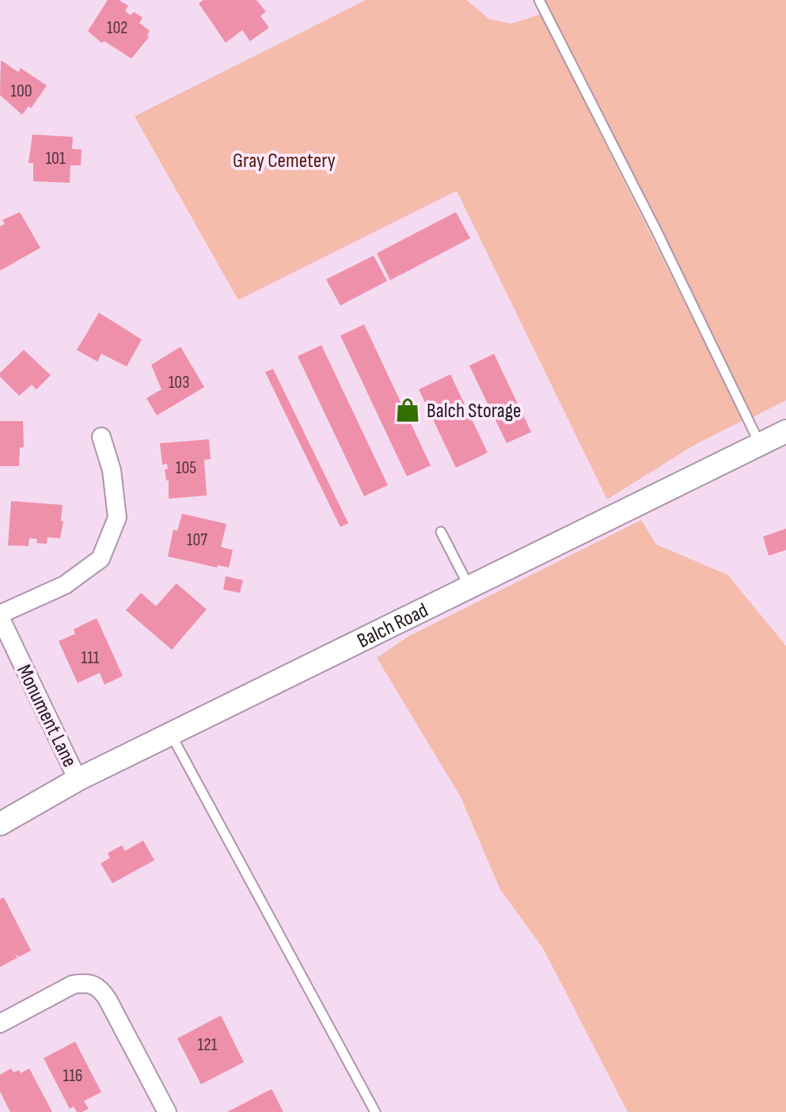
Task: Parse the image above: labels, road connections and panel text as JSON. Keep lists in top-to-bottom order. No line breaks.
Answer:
{"streets":{"street":["Balch Road","Monument Lane"]},"crossings":[["Balch Road","Monument Lane"]],"parks":["Gray Cemetery"],"places":{"shop":["Balch Storage"]},"house_numbers":["102","100","101","103","105","107","111","121","116"]}
